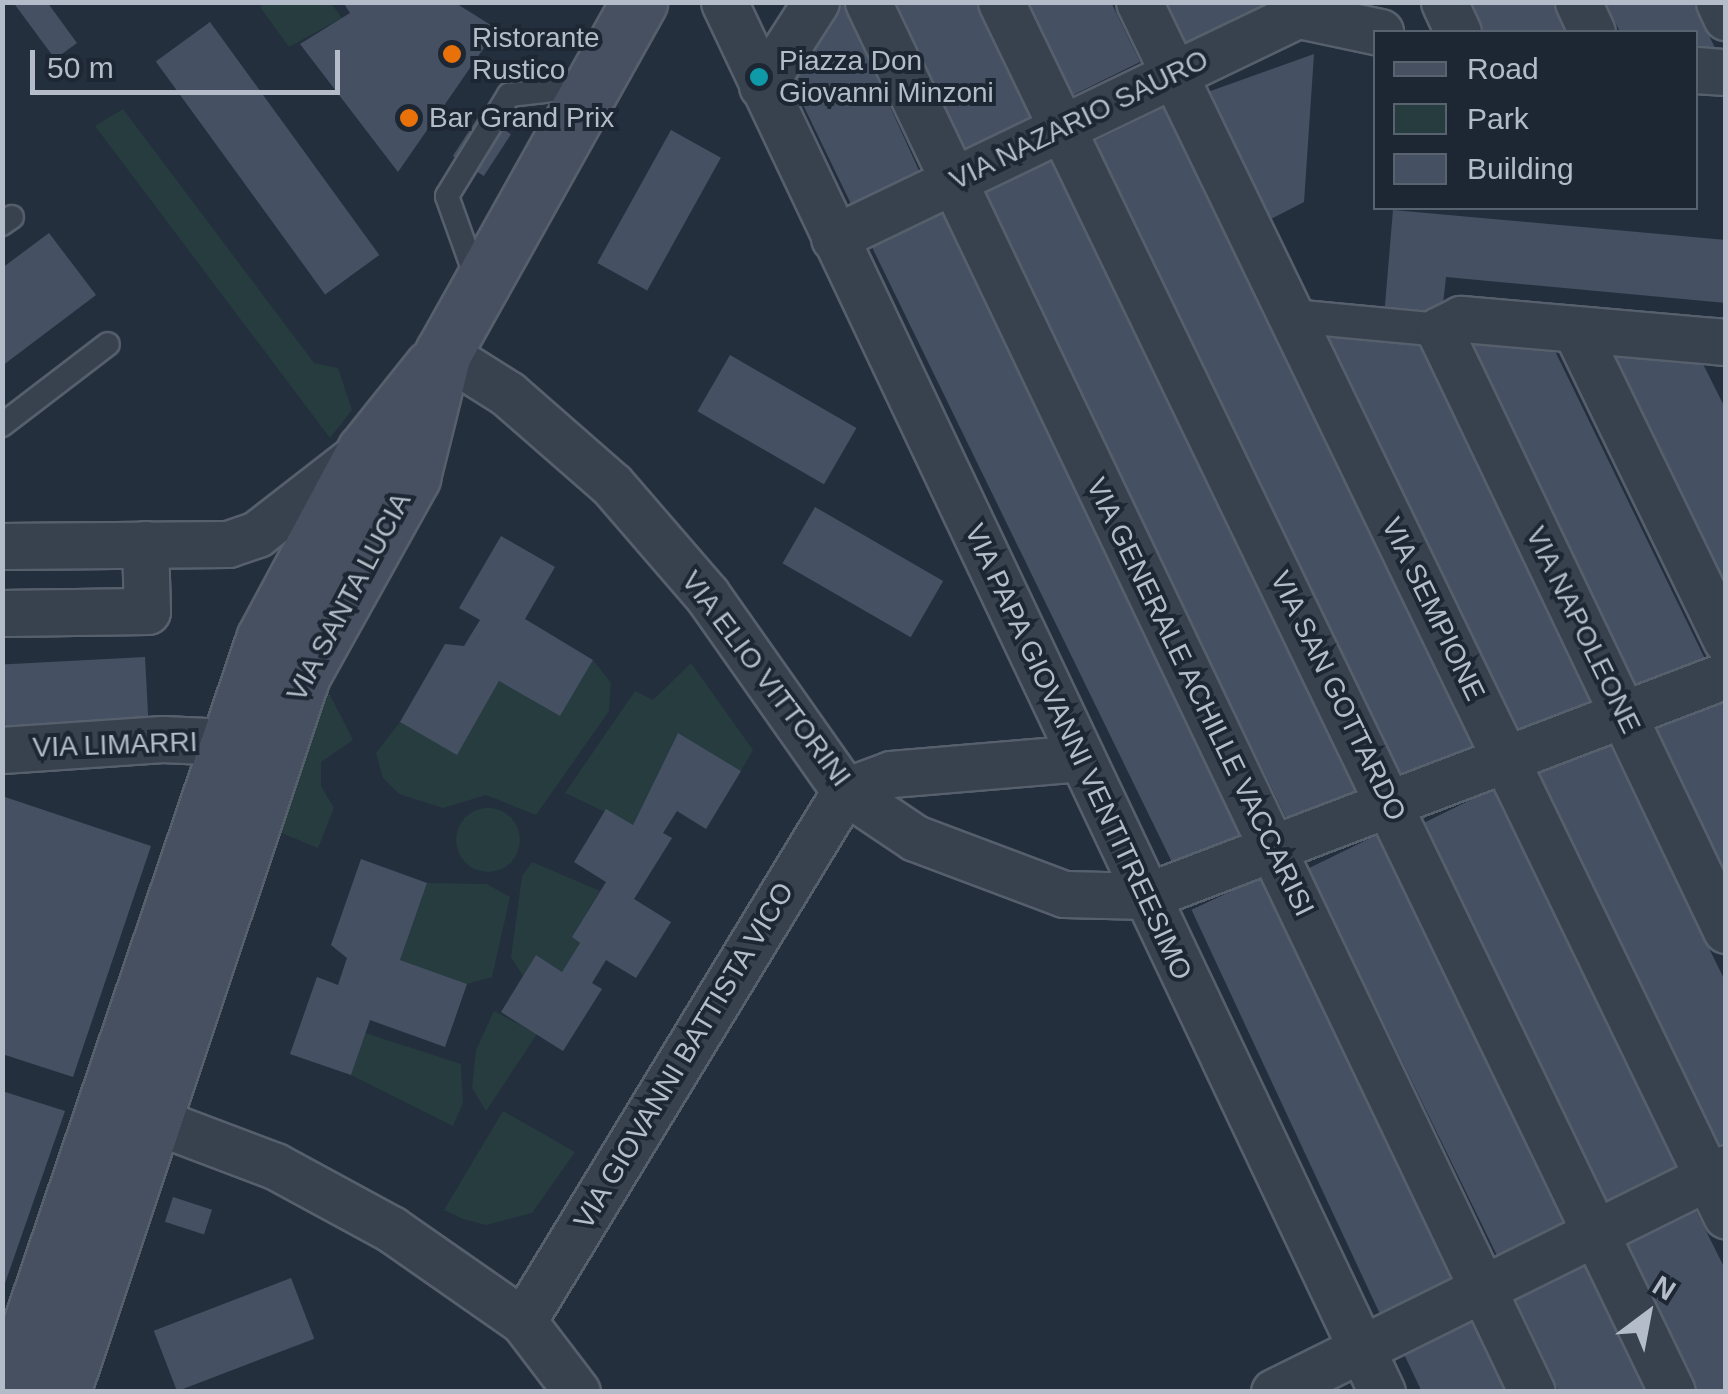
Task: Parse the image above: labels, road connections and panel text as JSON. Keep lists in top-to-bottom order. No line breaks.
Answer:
{"streets":{"main road":["VIA SANTA LUCIA"],"street":["VIA NAZARIO SAURO","VIA SEMPIONE","VIA NAPOLEONE","VIA ELIO VITTORINI","VIA SAN GOTTARDO","VIA GENERALE ACHILLE VACCARISI","VIA LIMARRI","VIA PAPA GIOVANNI VENTITREESIMO","VIA GIOVANNI BATTISTA VICO"]},"crossings":[["VIA NAZARIO SAURO","VIA SEMPIONE"],["VIA NAZARIO SAURO","VIA SAN GOTTARDO"],["VIA NAZARIO SAURO","VIA GENERALE ACHILLE VACCARISI"],["VIA NAZARIO SAURO","VIA PAPA GIOVANNI VENTITREESIMO"],["VIA SANTA LUCIA","VIA ELIO VITTORINI"],["VIA ELIO VITTORINI","VIA PAPA GIOVANNI VENTITREESIMO"],["VIA ELIO VITTORINI","VIA GIOVANNI BATTISTA VICO"]],"places":["Ristorante Rustico","Piazza Don Giovanni Minzoni","Bar Grand Prix"],"legend":["Road","Park","Building"],"scale_bar":"50 m","north":"top right"}
